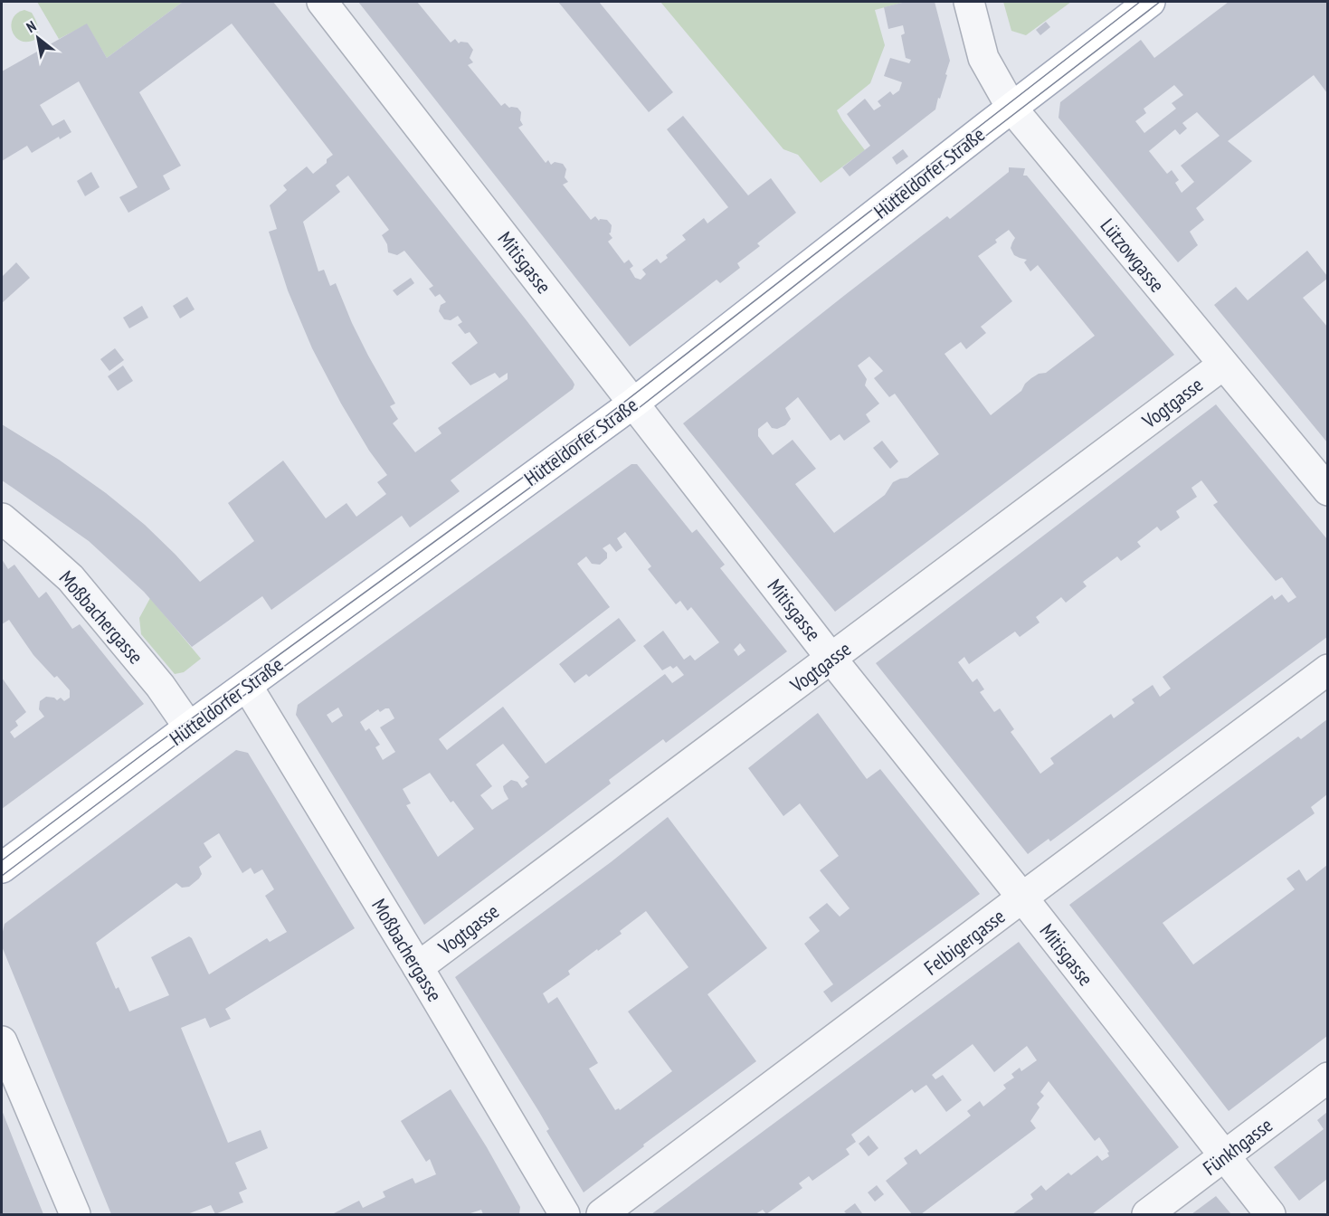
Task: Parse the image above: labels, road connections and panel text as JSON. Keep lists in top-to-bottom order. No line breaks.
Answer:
{"streets":{"main road":["Hütteldorfer Straße"],"street":["Lützowgasse","Mitisgasse","Vogtgasse","Moßbachergasse","Felbigergasse","Fünkhgasse"]},"crossings":[["Hütteldorfer Straße","Lützowgasse"],["Hütteldorfer Straße","Mitisgasse"],["Hütteldorfer Straße","Moßbachergasse"],["Lützowgasse","Vogtgasse"],["Mitisgasse","Vogtgasse"],["Mitisgasse","Felbigergasse"],["Mitisgasse","Fünkhgasse"],["Vogtgasse","Moßbachergasse"]],"north":"top left"}
